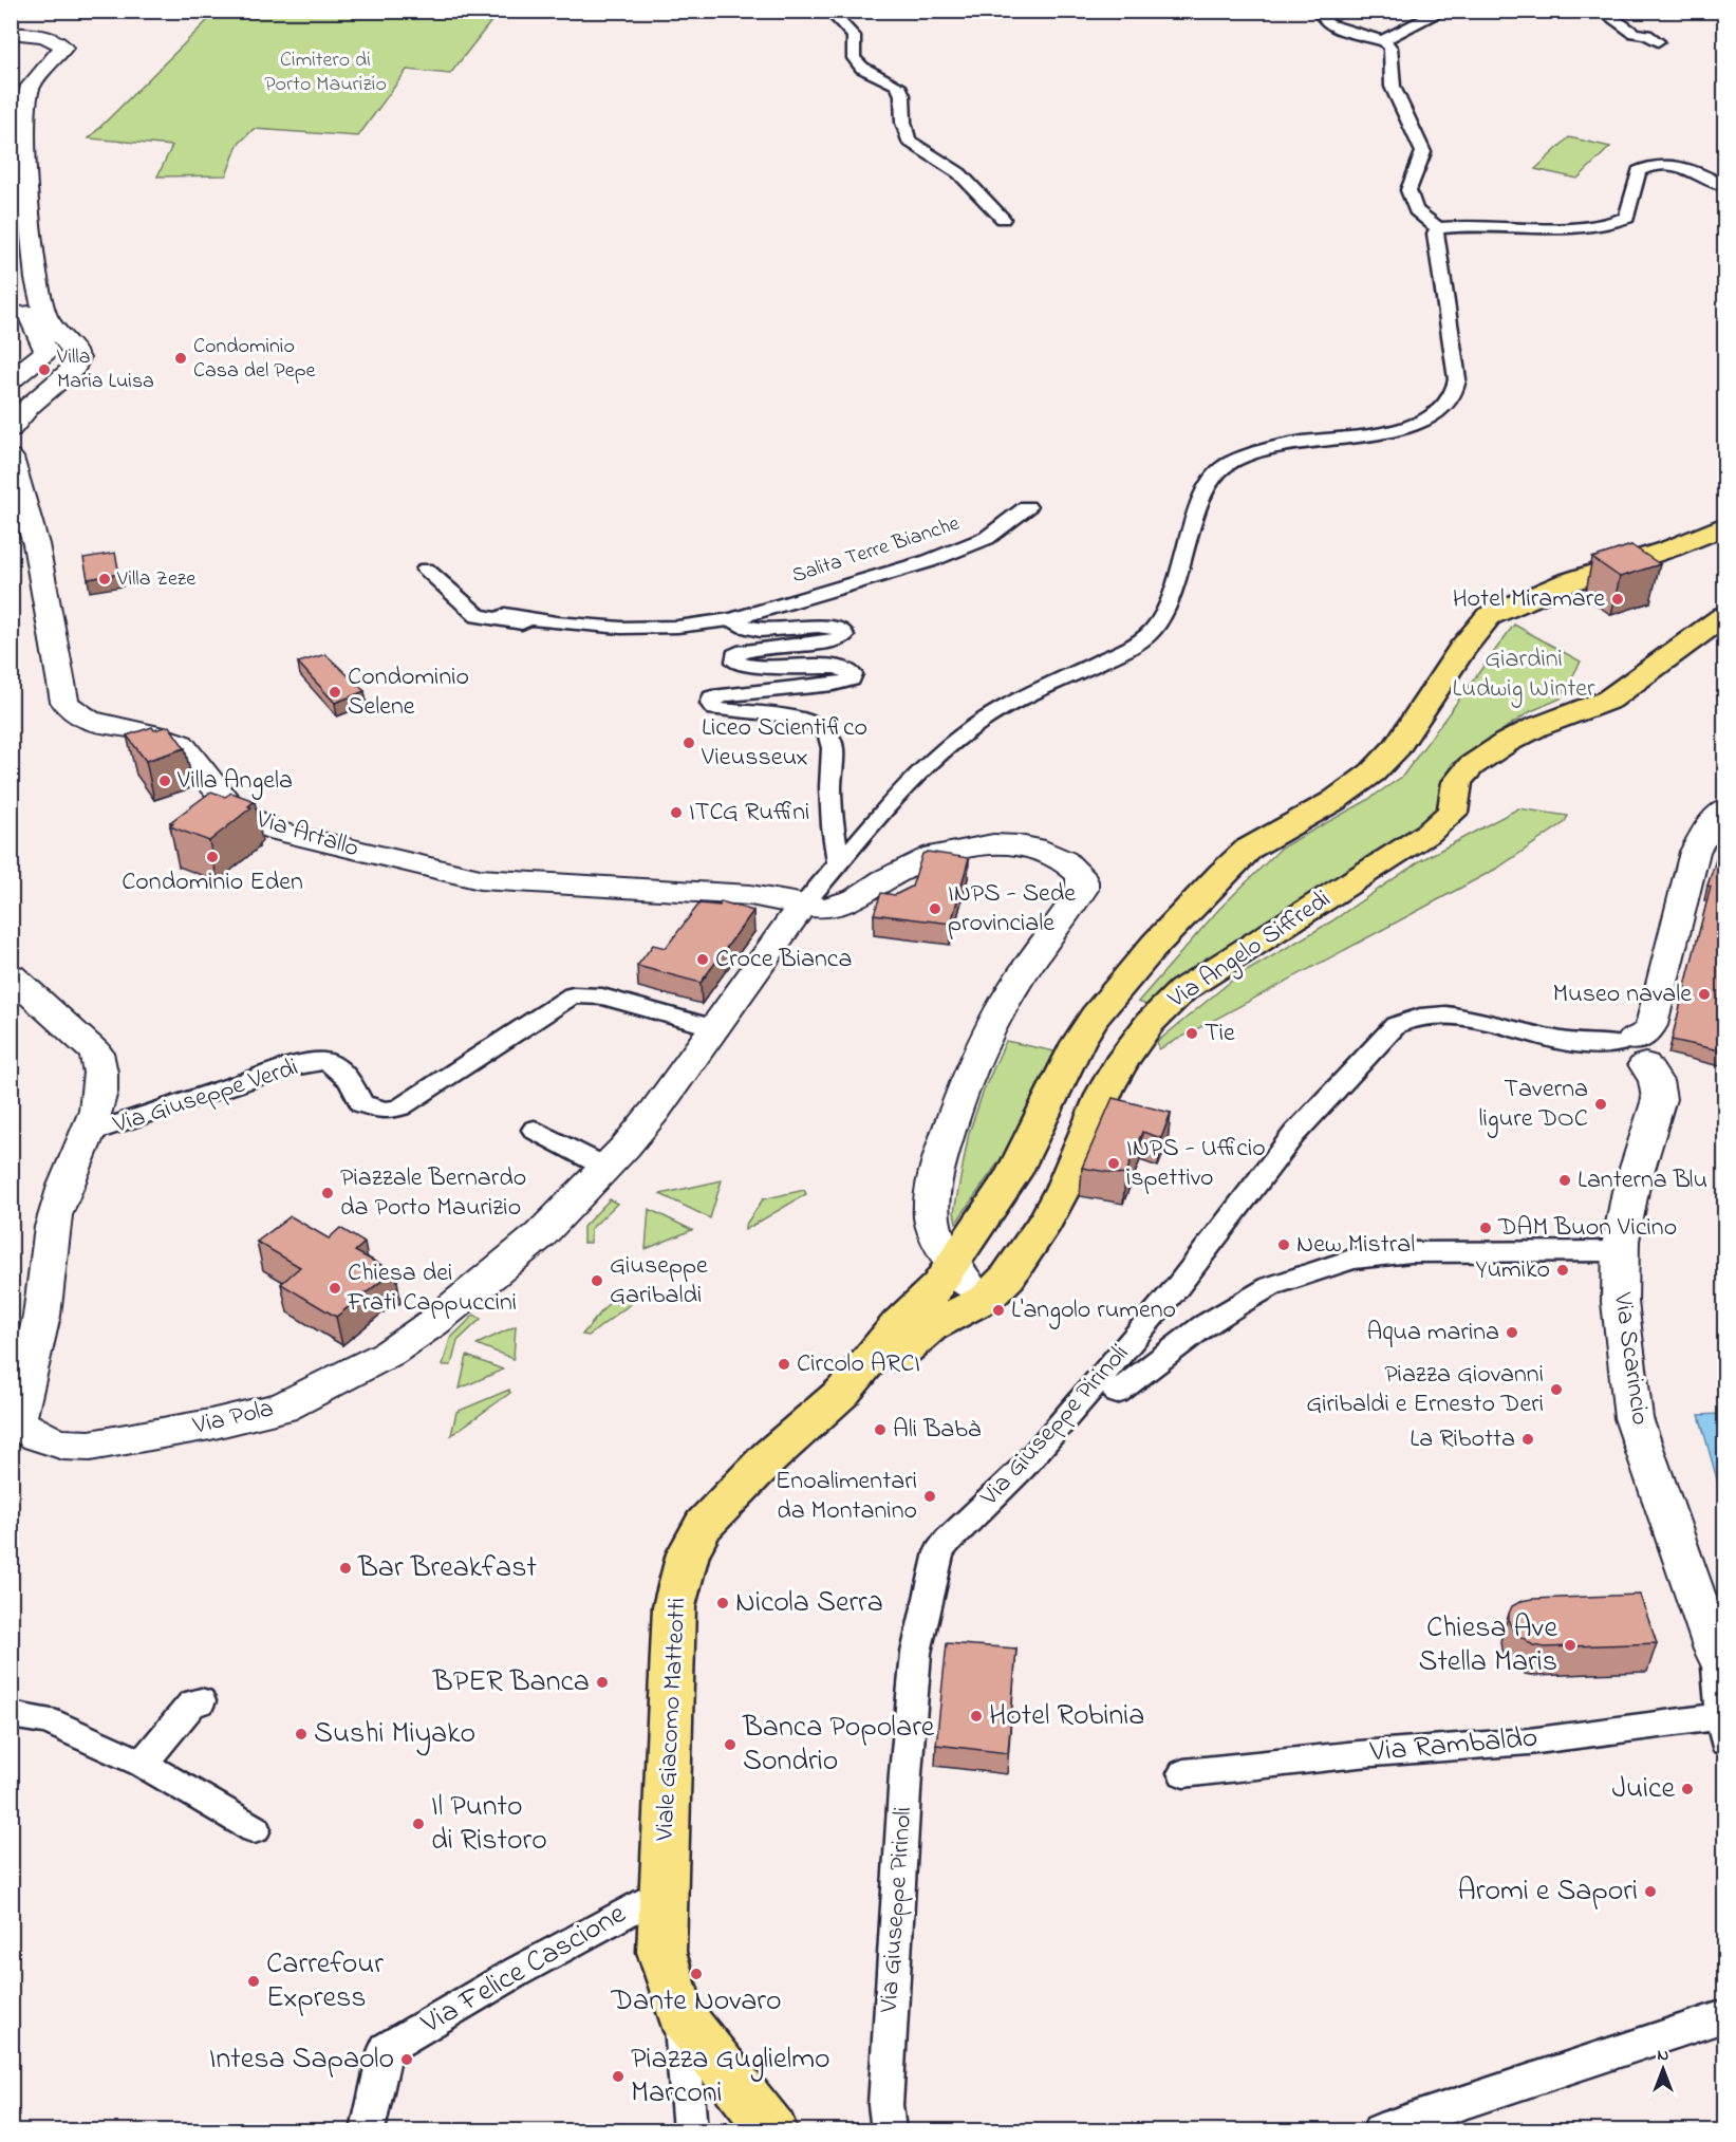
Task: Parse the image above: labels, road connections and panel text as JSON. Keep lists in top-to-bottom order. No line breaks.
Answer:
{"streets":{"main road":["Via Angelo Siffredi","Viale Giacomo Matteotti"],"street":["Salita Terre Bianche","Via Artallo","Via Giuseppe Verdi","Via Scarincio","Via Pola","Via Giuseppe Pirinoli","Via Rambaldo","Via Felice Cascione"]},"crossings":[["Via Artallo","Via Angelo Siffredi"],["Via Artallo","Via Pola"],["Via Artallo","Viale Giacomo Matteotti"],["Via Angelo Siffredi","Viale Giacomo Matteotti"],["Via Giuseppe Verdi","Via Pola"],["Via Scarincio","Via Giuseppe Pirinoli"],["Via Scarincio","Via Rambaldo"],["Viale Giacomo Matteotti","Via Felice Cascione"]],"parks":["Cimitero di Porto Maurizio","Giardini Ludwig Winter"],"places":["Condominio Casa del Pepe","Villa Maria Luisa","Villa Zeze","Hotel Miramare","Condominio Selene","Liceo Scientifico Vieusseux","Villa Angela","ITCG Ruffini","Condominio Eden","INPS - Sede provinciale","Croce Bianca","Museo navale","Tie","Taverna ligure DOC","INPS - Ufficio ispettivo","Lanterna Blu","Piazzale Bernardo da Porto Maurizio","DAM Buon Vicino","New Mistral","Yumiko","Giuseppe Garibaldi","Chiesa dei Frati Cappuccini","L'angolo rumeno","Aqua marina","Circolo ARCI","Piazza Giovanni Giribaldi e Ernesto Deri","Ali Babà","La Ribotta","Enoalimentari da Montanino","Bar Breakfast","Nicola Serra","Chiesa Ave Stella Maris","BPER Banca","Hotel Robinia","Sushi Miyako","Banca Popolare Sondrio","Juice","Il Punto di Ristoro","Aromi e Sapori","Dante Novaro","Carrefour Express","Intesa Sapaolo","Piazza Guglielmo Marconi"],"north":"top"}
